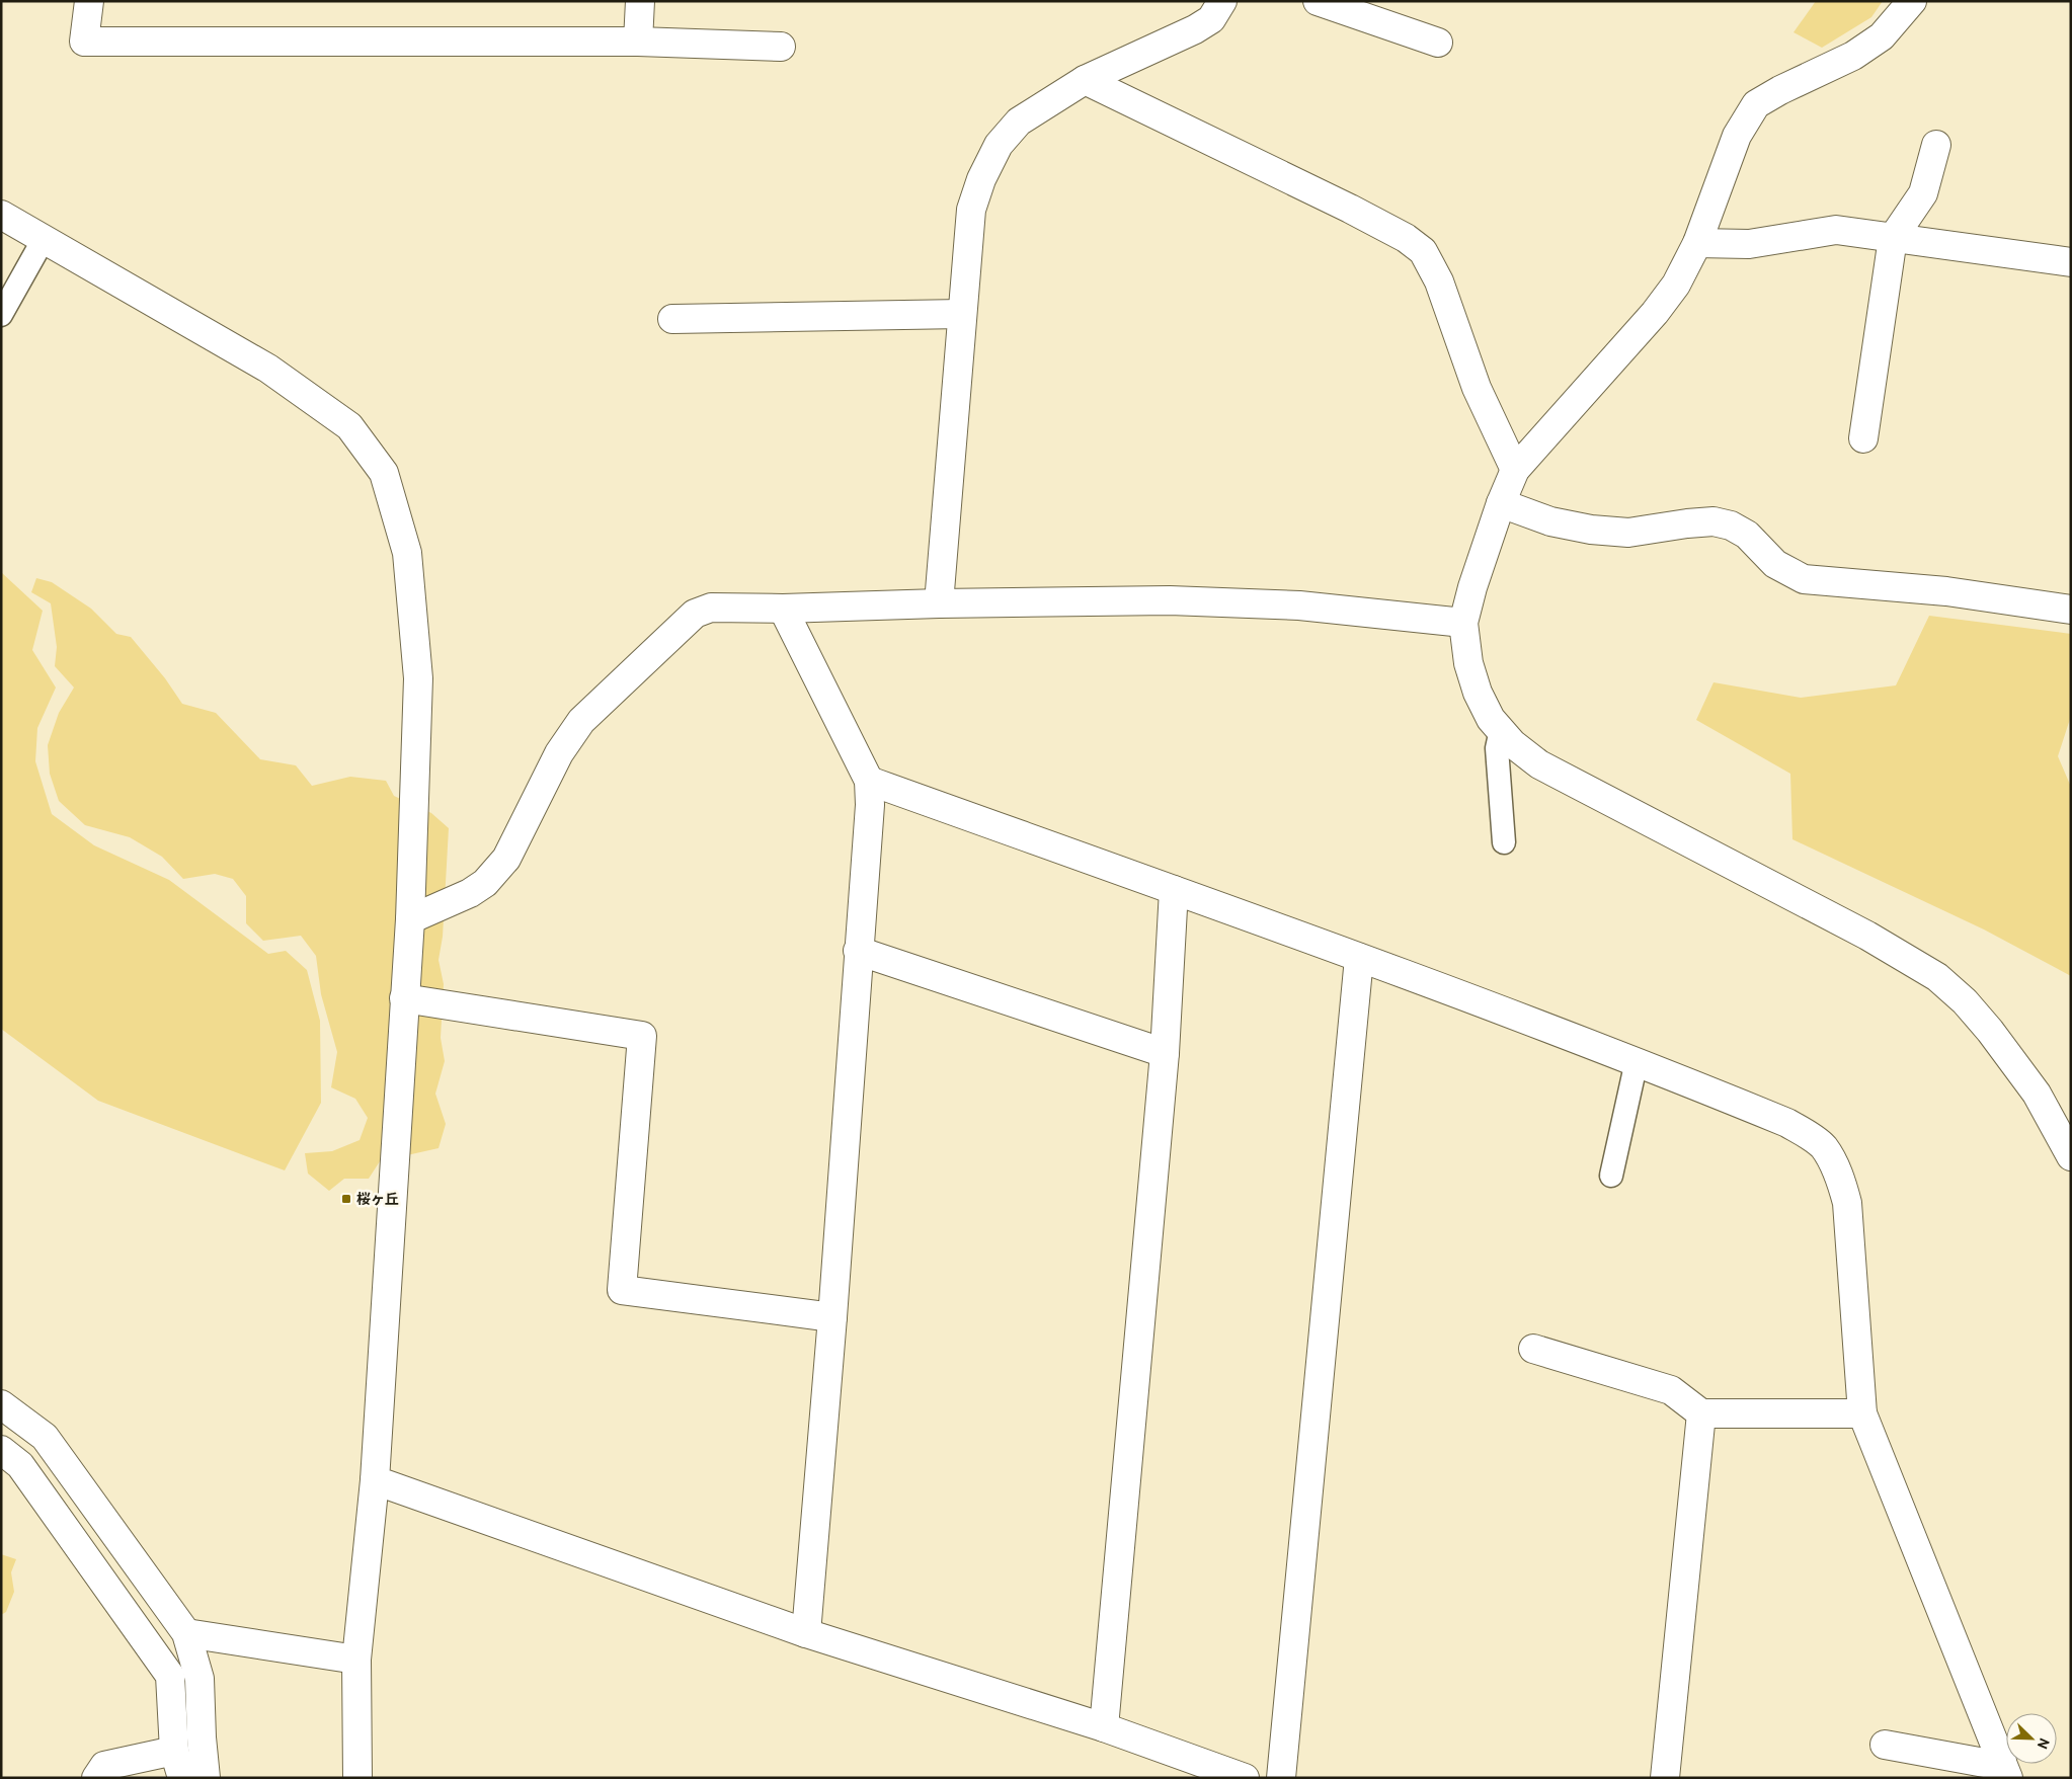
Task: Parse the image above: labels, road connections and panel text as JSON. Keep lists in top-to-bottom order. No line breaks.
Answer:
{"places":{"transit":["桜ヶ丘"]},"north":"bottom right"}
